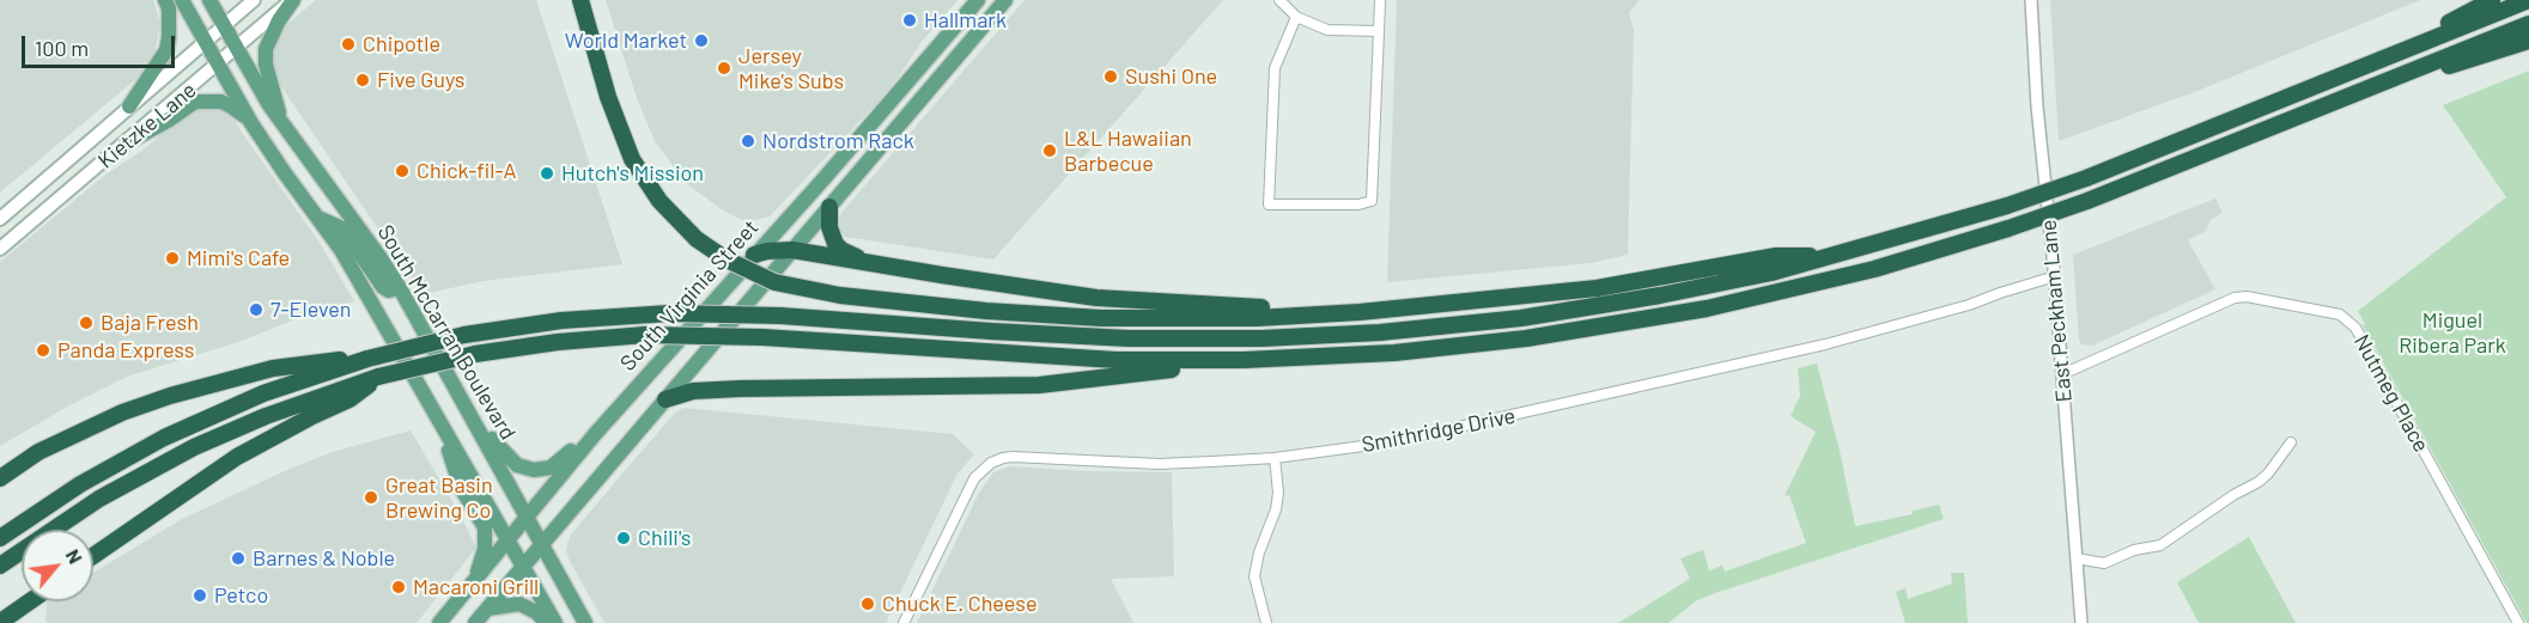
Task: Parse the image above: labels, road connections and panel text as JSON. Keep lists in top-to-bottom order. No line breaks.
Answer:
{"streets":{"main road":["Kietzke Lane","South Virginia Street","South McCarran Boulevard"],"street":["East Peckham Lane","Nutmeg Place","Smithridge Drive"]},"crossings":[["Kietzke Lane","South McCarran Boulevard"],["South Virginia Street","South McCarran Boulevard"],["East Peckham Lane","Nutmeg Place"],["East Peckham Lane","Smithridge Drive"]],"parks":["Miguel Ribera Park"],"places":["Hallmark","World Market","Chipotle","Jersey Mike's Subs","Sushi One","Five Guys","Nordstrom Rack","L&L Hawaiian Barbecue","Chick-fil-A","Hutch's Mission","Mimi's Cafe","7-Eleven","Baja Fresh","Panda Express","Great Basin Brewing Co","Chili's","Barnes & Noble","Macaroni Grill","Petco","Chuck E. Cheese"],"scale_bar":"100 m","north":"top right"}
